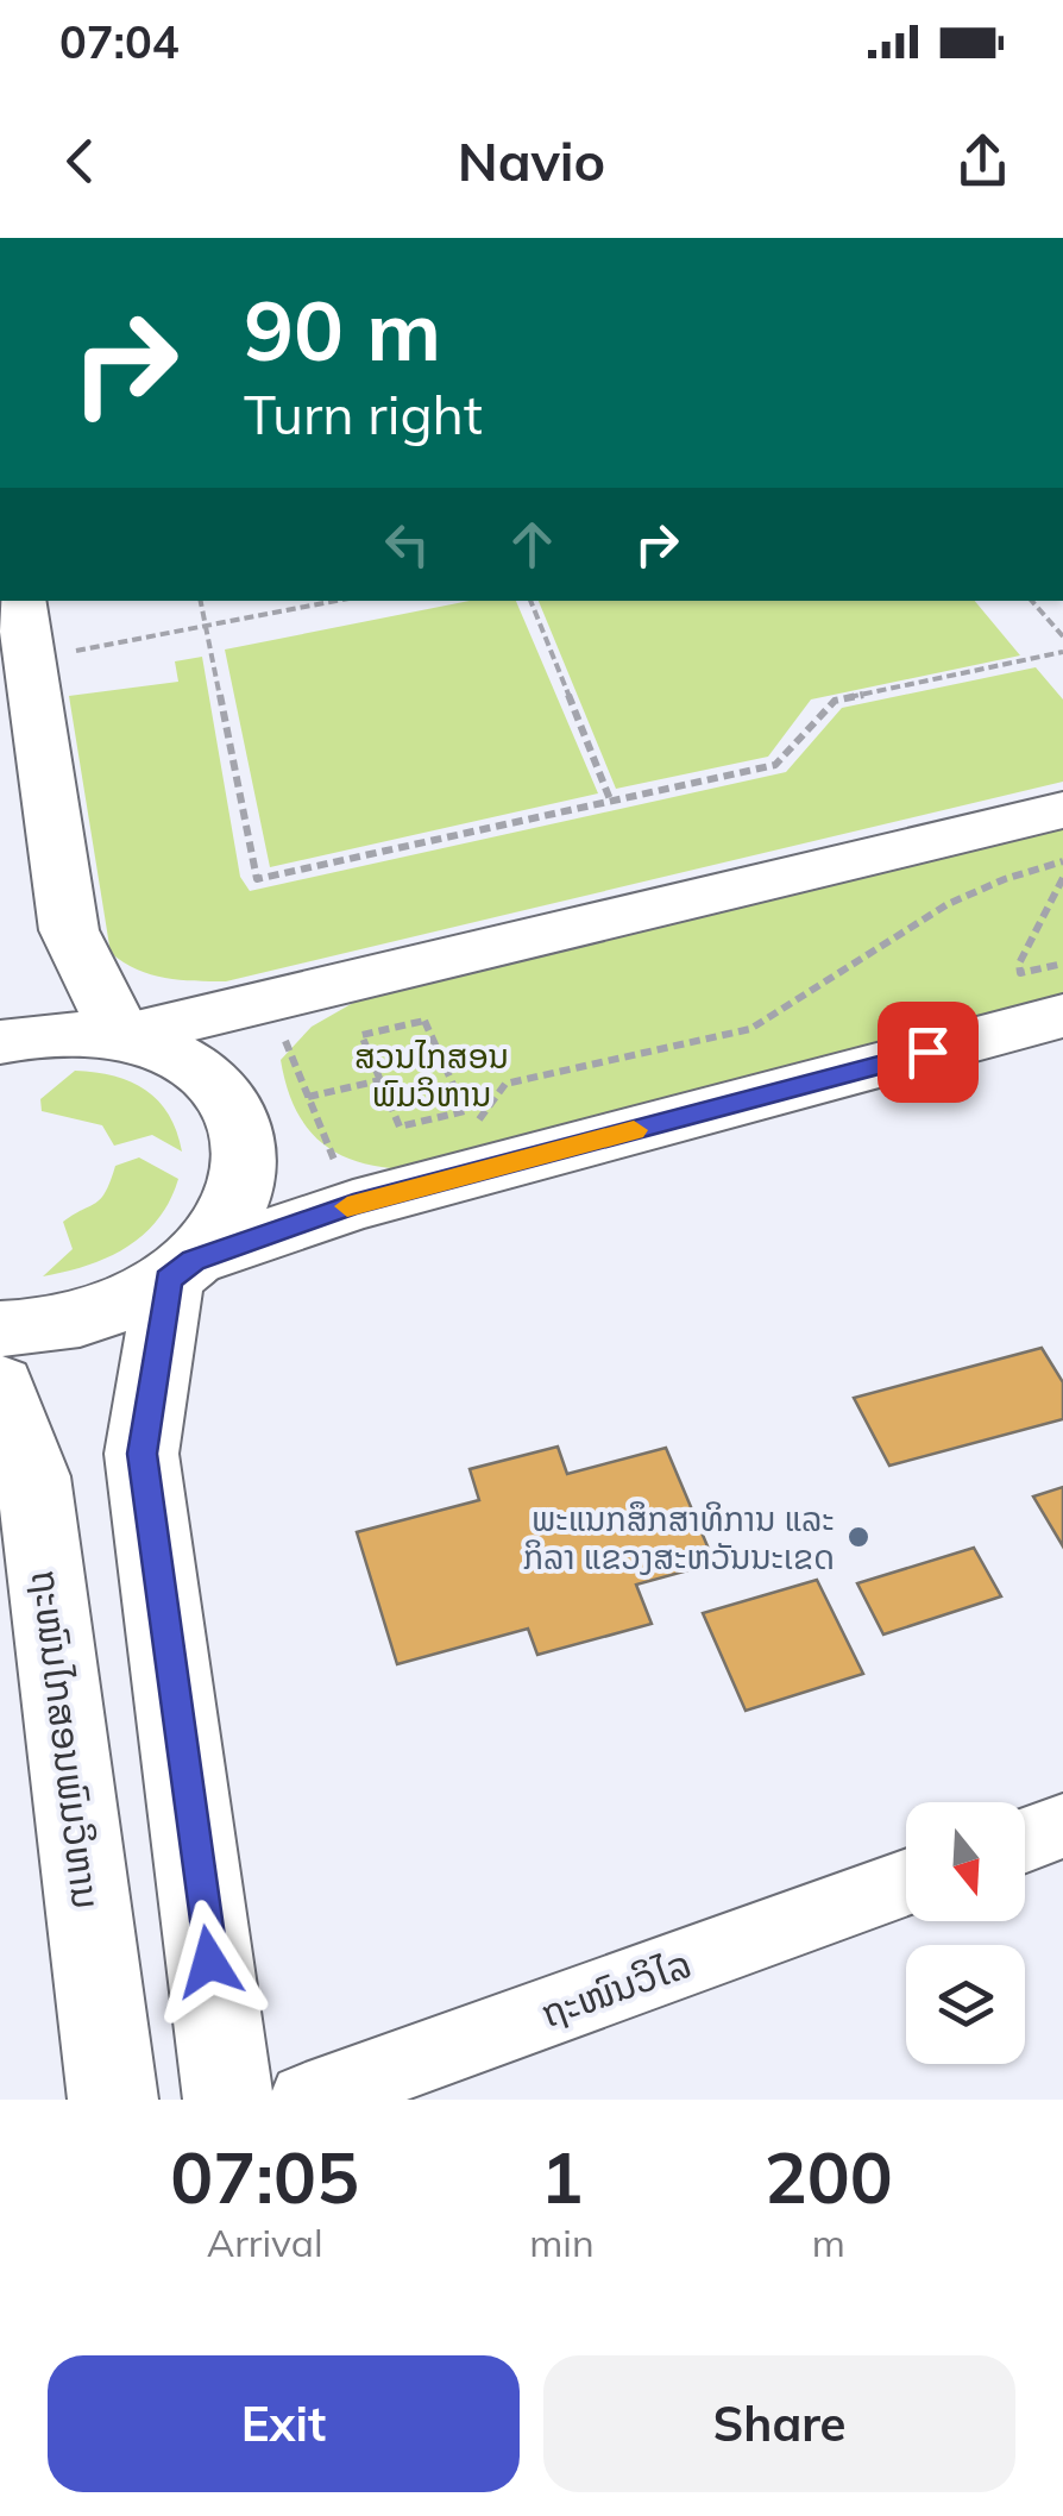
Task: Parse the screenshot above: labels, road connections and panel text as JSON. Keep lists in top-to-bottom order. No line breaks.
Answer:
{"streets":{"main road":["ຖະໜົນໄກສອນພົມວິຫານ"],"street":["ຖະໜົນວິໄລ"]},"parks":["ສວນໄກສອນ ພົມວິຫານ"],"places":["ພະແນກສຶກສາທິການ ແລະ ກິລາ ແຂວງສະຫວັນນະເຂດ"],"north":"bottom","page":{"status":"07:04","header":"Navio","turn":["90 m","Turn right"],"eta":["07:05","Arrival","1","min","200","m"],"buttons":["Exit","Share"]}}
